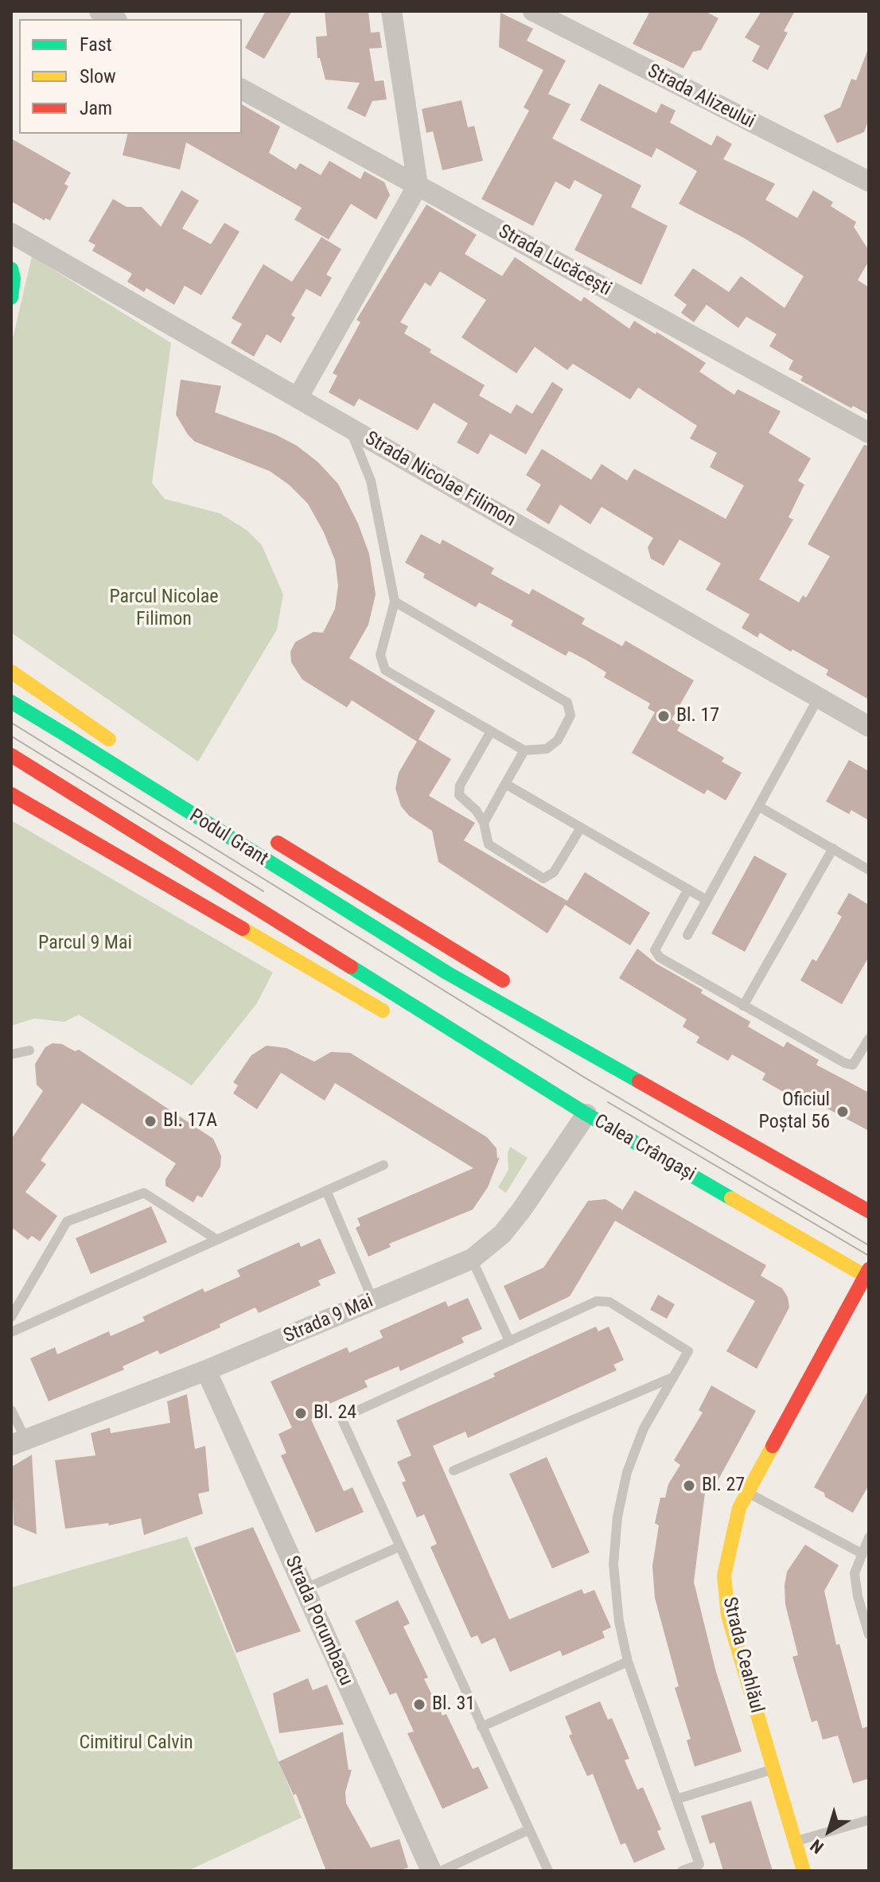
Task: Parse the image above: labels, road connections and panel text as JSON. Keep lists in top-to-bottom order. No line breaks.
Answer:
{"streets":{"main road":["Podul Grant","Calea Crângași","Strada Ceahlăul"],"street":["Strada Alizeului","Strada Lucăcești","Strada Nicolae Filimon","Strada 9 Mai","Strada Porumbacu"]},"crossings":[["Calea Crângași","Strada 9 Mai"],["Calea Crângași","Strada Ceahlăul"],["Strada 9 Mai","Strada Porumbacu"]],"parks":["Parcul Nicolae Filimon","Parcul 9 Mai","Cimitirul Calvin"],"places":["Bl. 17","Oficiul Poștal 56","Bl. 17A","Bl. 24","Bl. 27","Bl. 31"],"legend":["Fast","Slow","Jam"],"north":"bottom left"}
